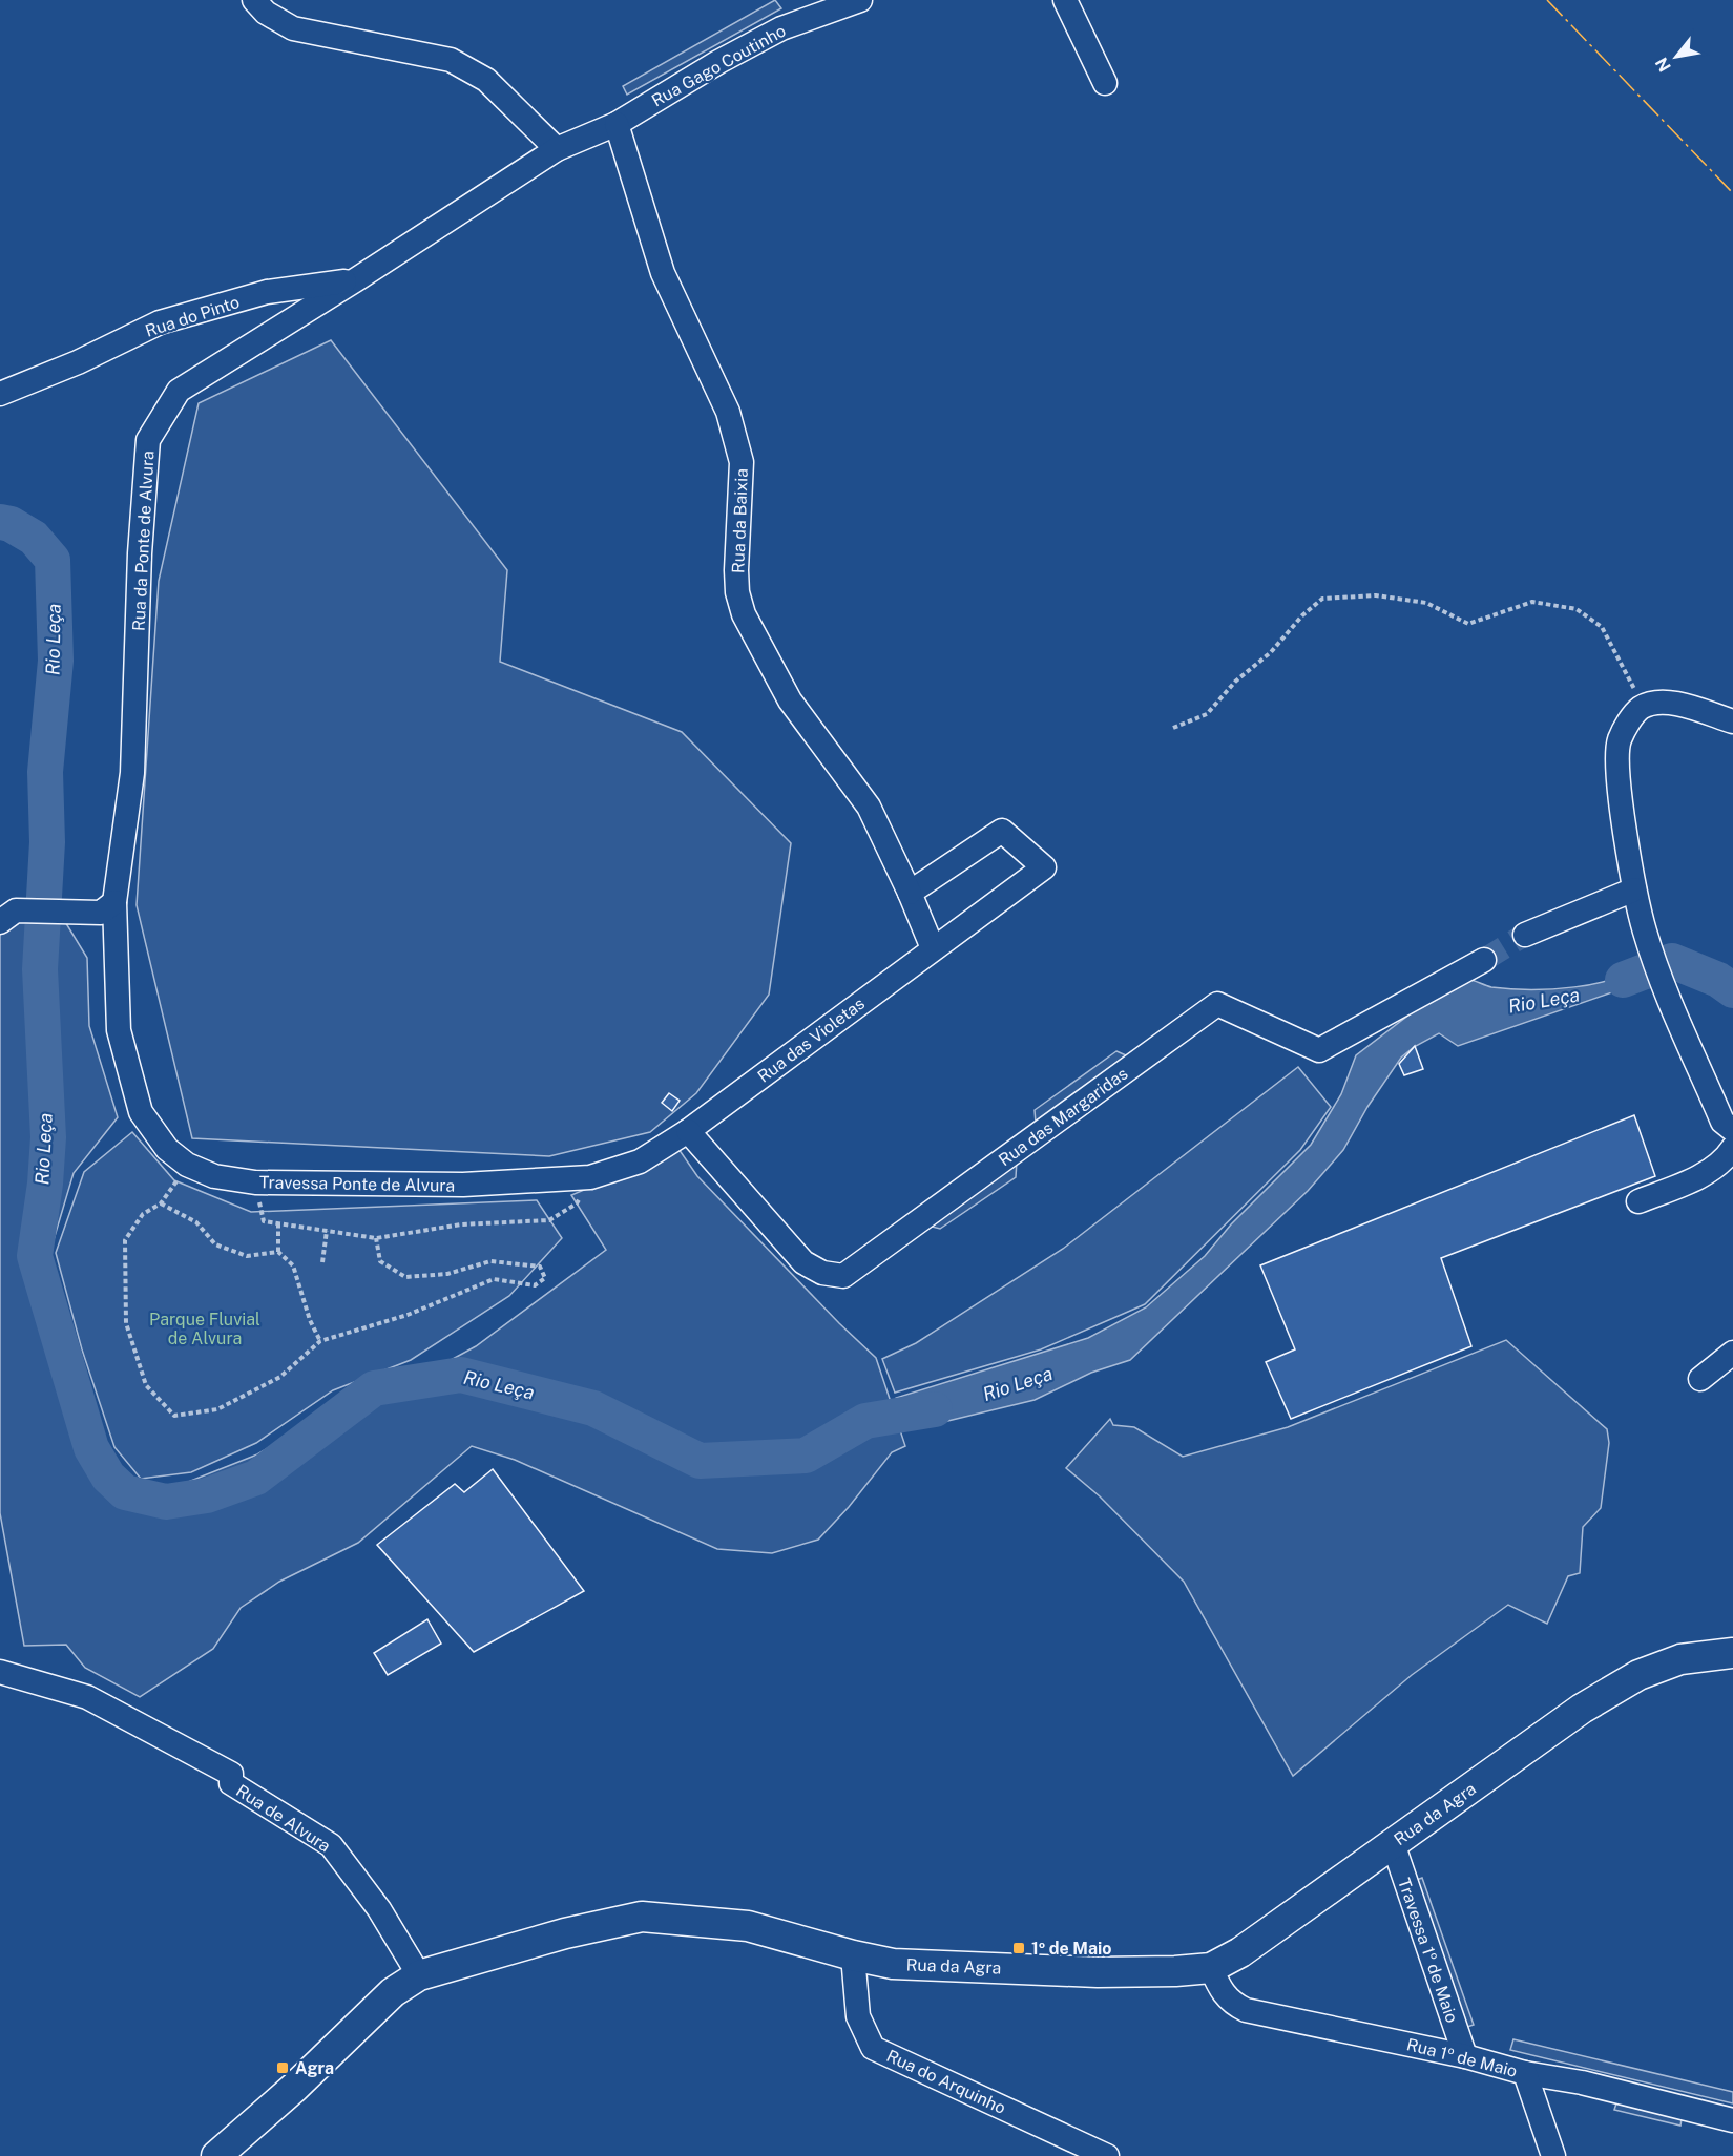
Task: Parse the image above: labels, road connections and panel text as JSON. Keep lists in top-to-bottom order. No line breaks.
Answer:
{"streets":{"main road":["Rua da Agra"],"street":["Rua Gago Coutinho","Rua do Pinto","Rua da Baixia","Rua da Ponte de Alvura","Rua das Violetas","Rua das Margaridas","Travessa Ponte de Alvura","Rua de Alvura","Travessa 1º de Maio","Rua 1º de Maio","Rua do Arquinho"]},"crossings":[["Rua Gago Coutinho","Rua da Baixia"],["Rua Gago Coutinho","Rua da Ponte de Alvura"],["Rua do Pinto","Rua da Ponte de Alvura"],["Rua da Baixia","Rua da Ponte de Alvura"],["Rua da Baixia","Rua das Violetas"],["Rua da Ponte de Alvura","Travessa Ponte de Alvura"],["Rua das Violetas","Rua das Margaridas"],["Rua das Violetas","Travessa Ponte de Alvura"],["Rua das Margaridas","Travessa Ponte de Alvura"],["Rua da Agra","Rua de Alvura"],["Rua da Agra","Travessa 1º de Maio"],["Rua da Agra","Rua 1º de Maio"],["Rua da Agra","Rua do Arquinho"],["Travessa 1º de Maio","Rua 1º de Maio"]],"water":["Rio Leça"],"parks":["Parque Fluvial de Alvura"],"places":{"transit":["1º de Maio","Agra"]},"north":"bottom left"}
